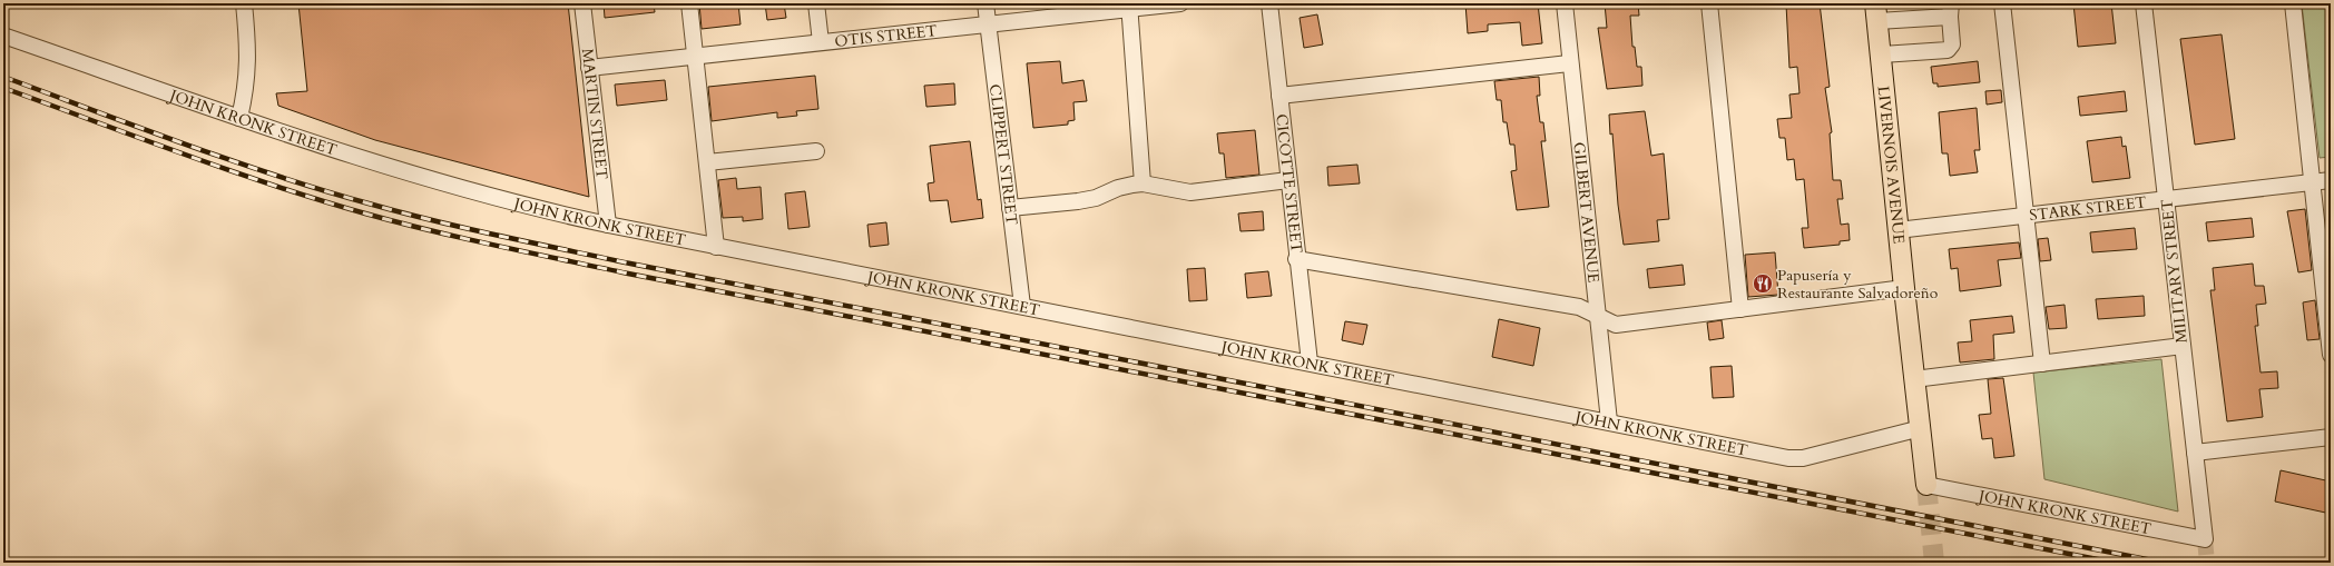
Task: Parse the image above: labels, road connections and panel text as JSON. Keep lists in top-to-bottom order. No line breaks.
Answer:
{"streets":{"main road":["LIVERNOIS AVENUE"],"street":["OTIS STREET","MARTIN STREET","JOHN KRONK STREET","CLIPPERT STREET","CICOTTE STREET","STARK STREET","GILBERT AVENUE","MILITARY STREET"]},"crossings":[["OTIS STREET","MARTIN STREET"],["OTIS STREET","CLIPPERT STREET"],["MARTIN STREET","JOHN KRONK STREET"],["JOHN KRONK STREET","CLIPPERT STREET"],["JOHN KRONK STREET","LIVERNOIS AVENUE"],["JOHN KRONK STREET","CICOTTE STREET"],["JOHN KRONK STREET","GILBERT AVENUE"],["JOHN KRONK STREET","MILITARY STREET"],["LIVERNOIS AVENUE","STARK STREET"],["STARK STREET","MILITARY STREET"]],"places":{"restaurant":["Papusería y Restaurante Salvadoreño"]}}
